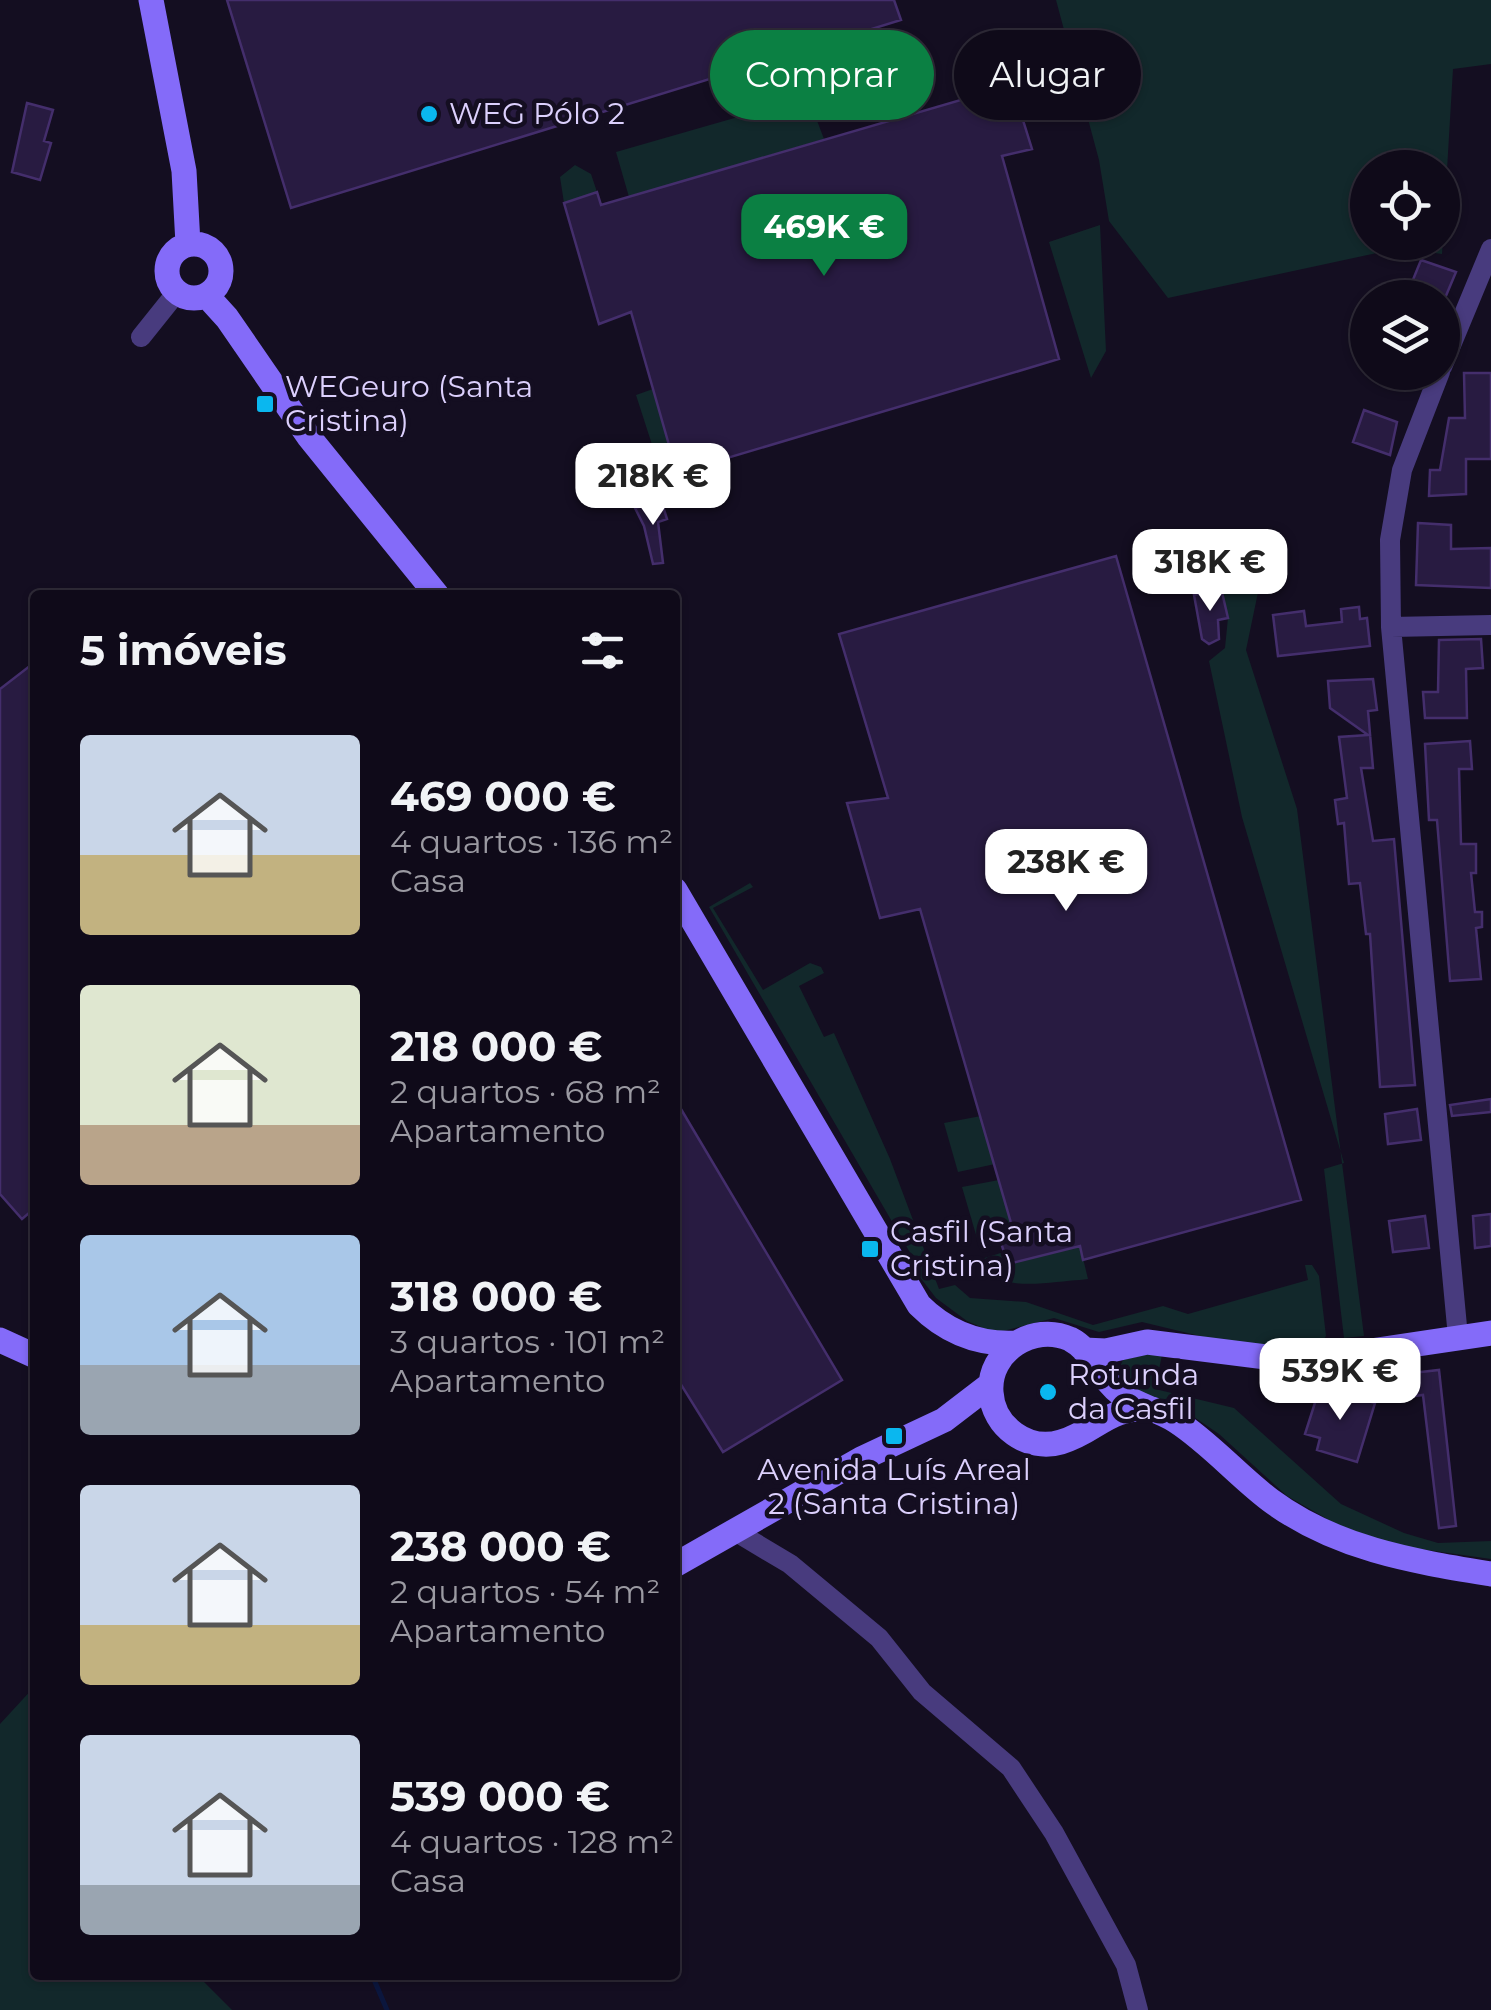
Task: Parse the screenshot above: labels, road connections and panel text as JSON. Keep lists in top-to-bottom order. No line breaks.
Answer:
{"places":{"other":["WEG Pólo 2","Rotunda da Casfil"],"transit":["WEGeuro (Santa Cristina)","Casfil (Santa Cristina)","Avenida Luís Areal 2 (Santa Cristina)"]},"page":{"chip":["Comprar","Alugar"],"price":["469K €","218K €","318K €","238K €","539K €"],"heading":"5 imóveis","list":[{"name":"469 000 €","note":"4 quartos · 136 m² · Casa"},{"name":"218 000 €","note":"2 quartos · 68 m² · Apartamento"},{"name":"318 000 €","note":"3 quartos · 101 m² · Apartamento"},{"name":"238 000 €","note":"2 quartos · 54 m² · Apartamento"},{"name":"539 000 €","note":"4 quartos · 128 m² · Casa"}]}}
